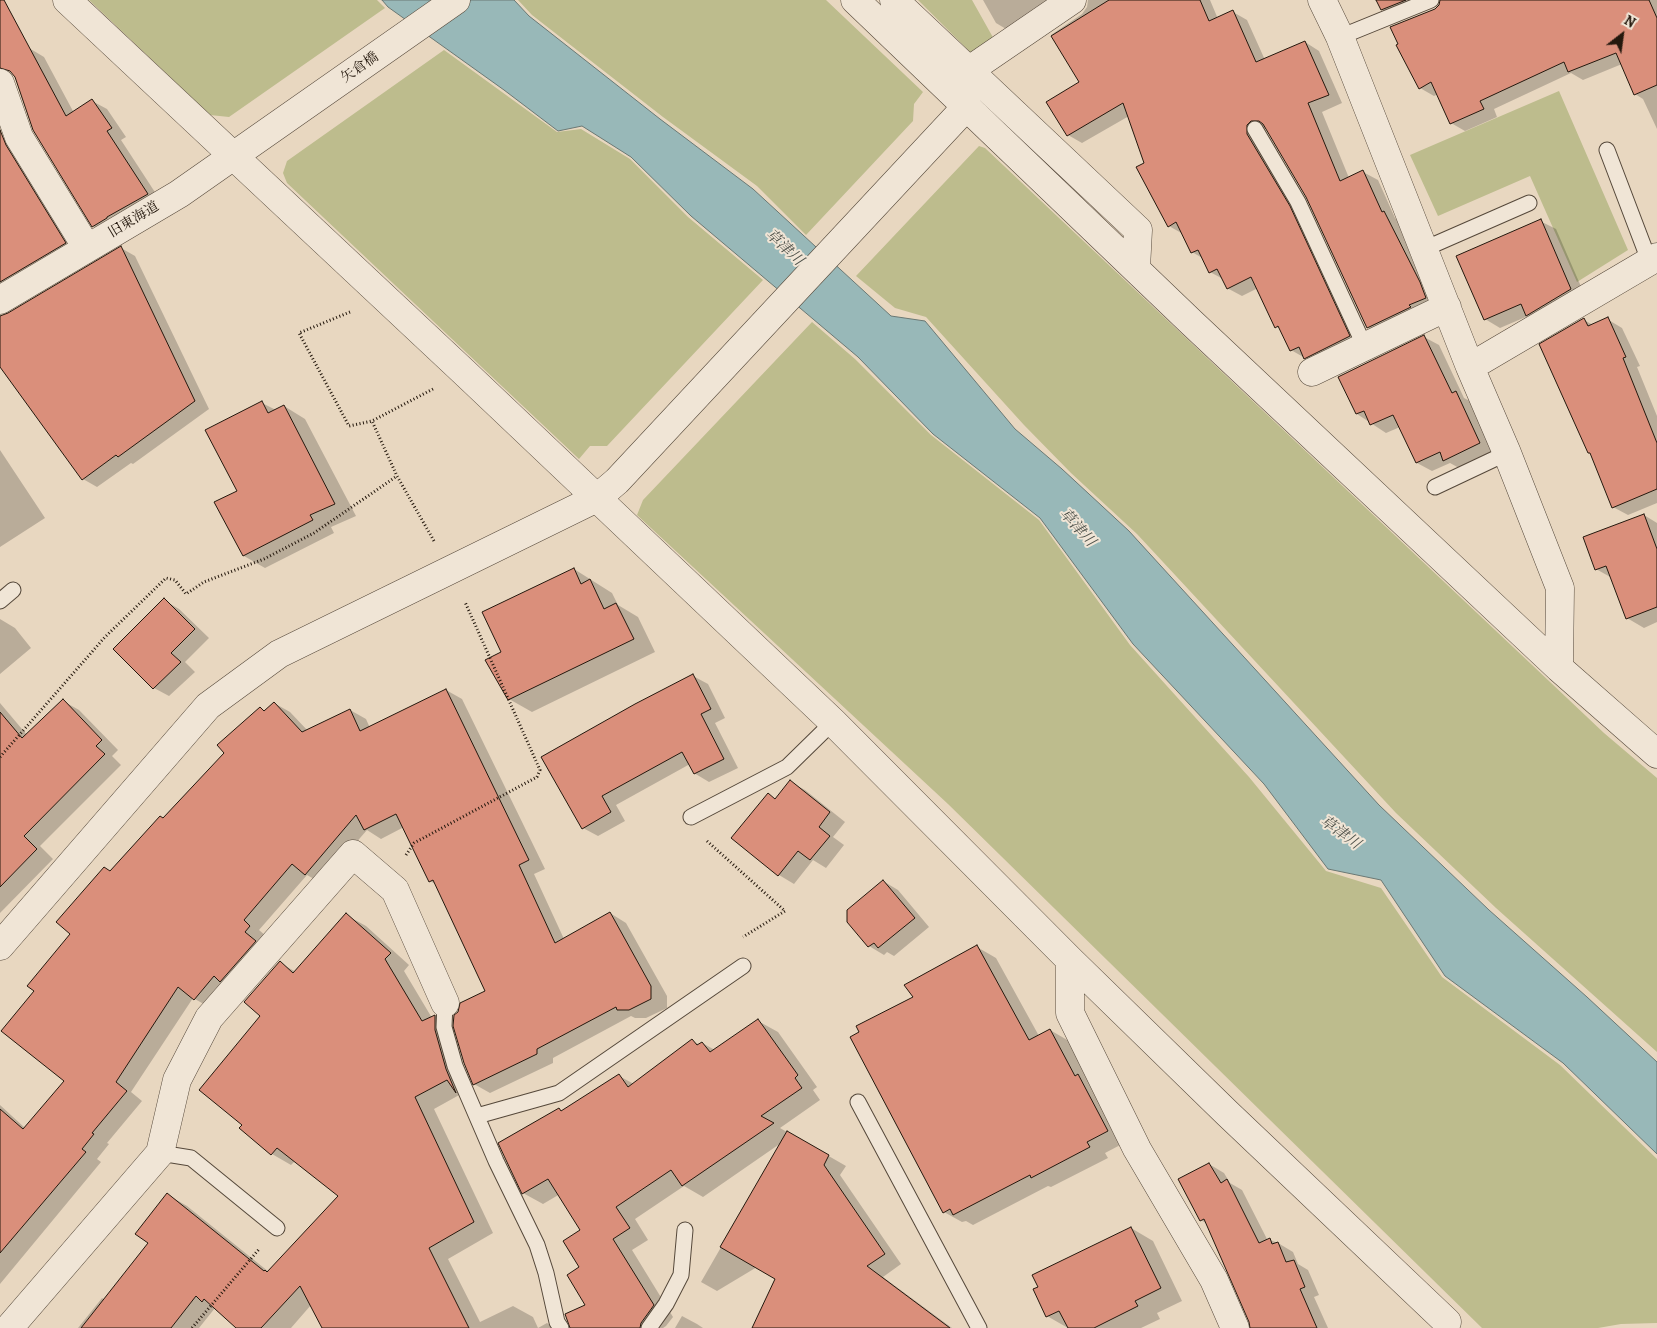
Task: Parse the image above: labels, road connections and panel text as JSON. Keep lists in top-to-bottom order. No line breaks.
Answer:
{"streets":{"street":["矢倉橋","旧東海道"]},"crossings":[["矢倉橋","旧東海道"]],"water":["草津川"],"north":"top right"}
